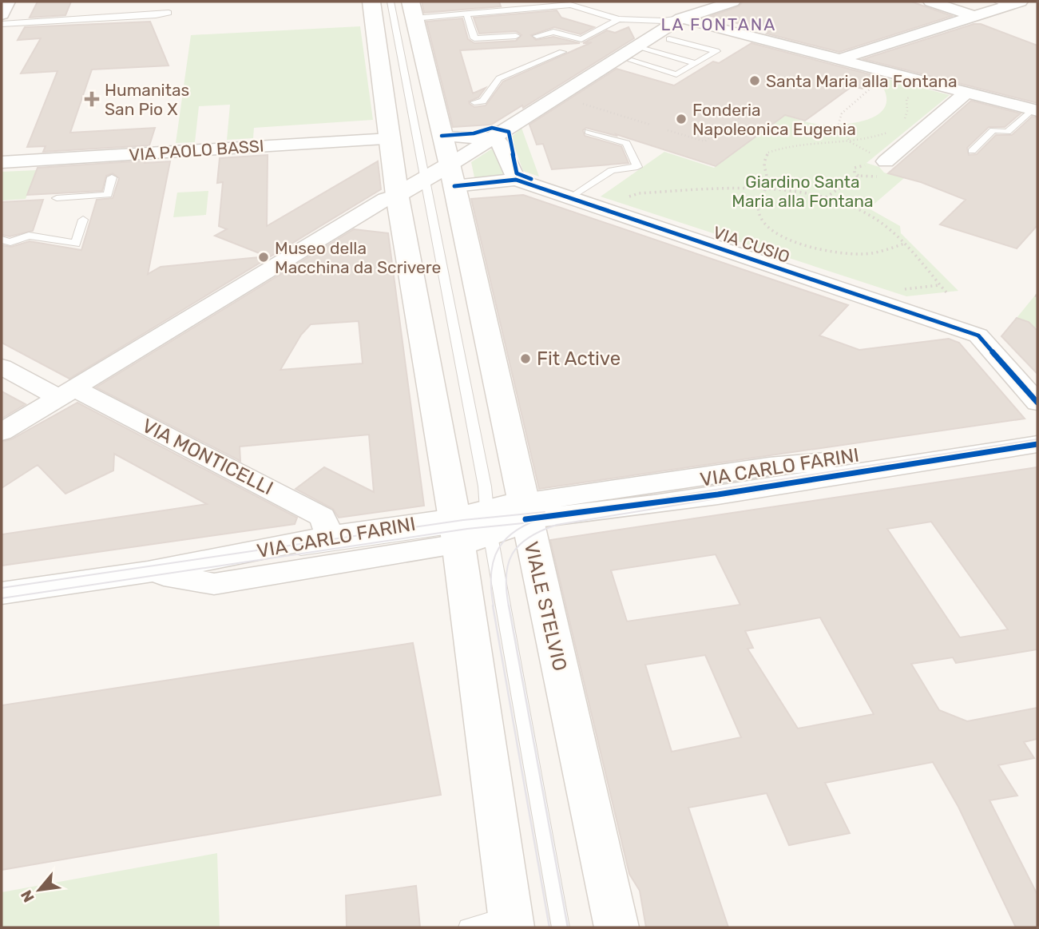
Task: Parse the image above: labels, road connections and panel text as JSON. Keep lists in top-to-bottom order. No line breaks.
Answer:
{"streets":{"main road":["VIALE STELVIO"],"street":["VIA PAOLO BASSI","VIA CUSIO","VIA MONTICELLI","VIA CARLO FARINI"]},"crossings":[["VIA PAOLO BASSI","VIALE STELVIO"],["VIA MONTICELLI","VIA CARLO FARINI"],["VIA CARLO FARINI","VIALE STELVIO"]],"districts":["LA FONTANA"],"parks":["Giardino Santa Maria alla Fontana"],"places":{"other":["Santa Maria alla Fontana","Fonderia Napoleonica Eugenia","Museo della Macchina da Scrivere","Fit Active"],"health":["Humanitas San Pio X"]},"north":"bottom left"}
